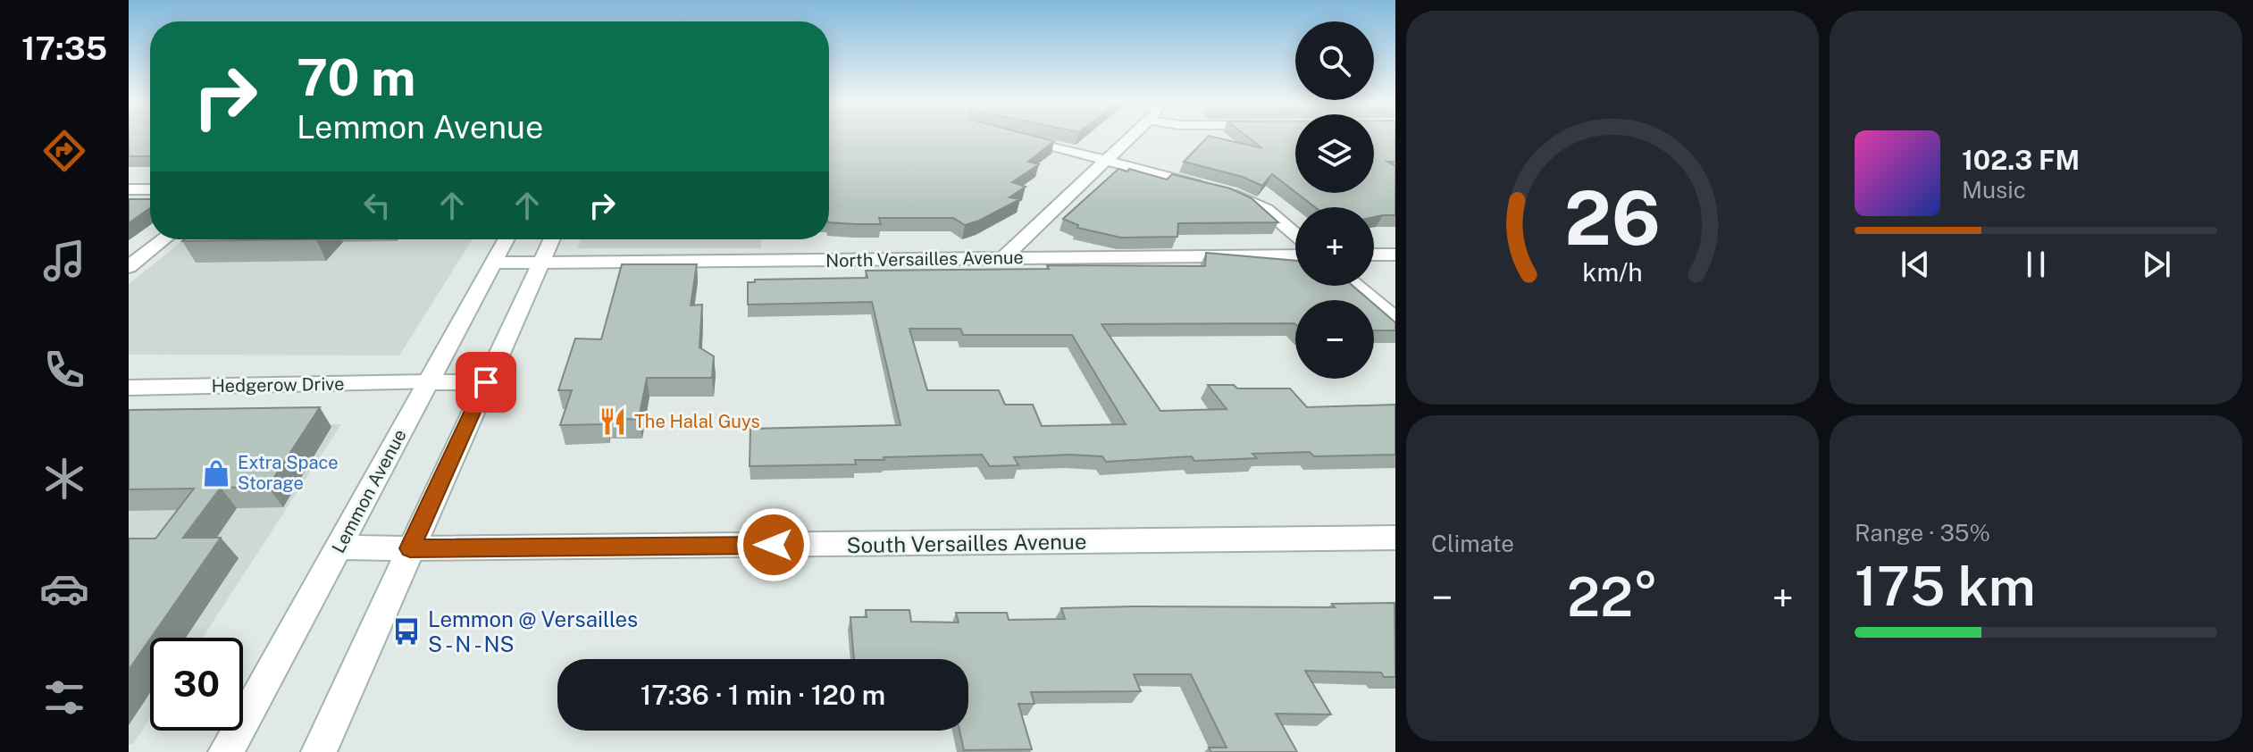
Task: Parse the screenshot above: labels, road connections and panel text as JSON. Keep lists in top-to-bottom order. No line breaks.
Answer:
{"streets":{"street":["North Versailles Avenue","Hedgerow Drive","Lemmon Avenue","South Versailles Avenue"]},"crossings":[["North Versailles Avenue","Lemmon Avenue"],["Hedgerow Drive","Lemmon Avenue"],["Lemmon Avenue","South Versailles Avenue"]],"places":{"restaurant":["The Halal Guys"],"shop":["Extra Space Storage"],"bus stop":["Lemmon @ Versailles S - N - NS"]},"page":{"tabs":"17:35","map_buttons":["+","−"],"turn":["70 m","Lemmon Avenue"],"song":["102.3 FM","Music"],"tile":["Climate",["Range · 35%","175 km"]],"heat":["−","22°","+"],"limit":"30","trip":"17:36 · 1 min · 120 m","gauge":["26","km/h"]}}
